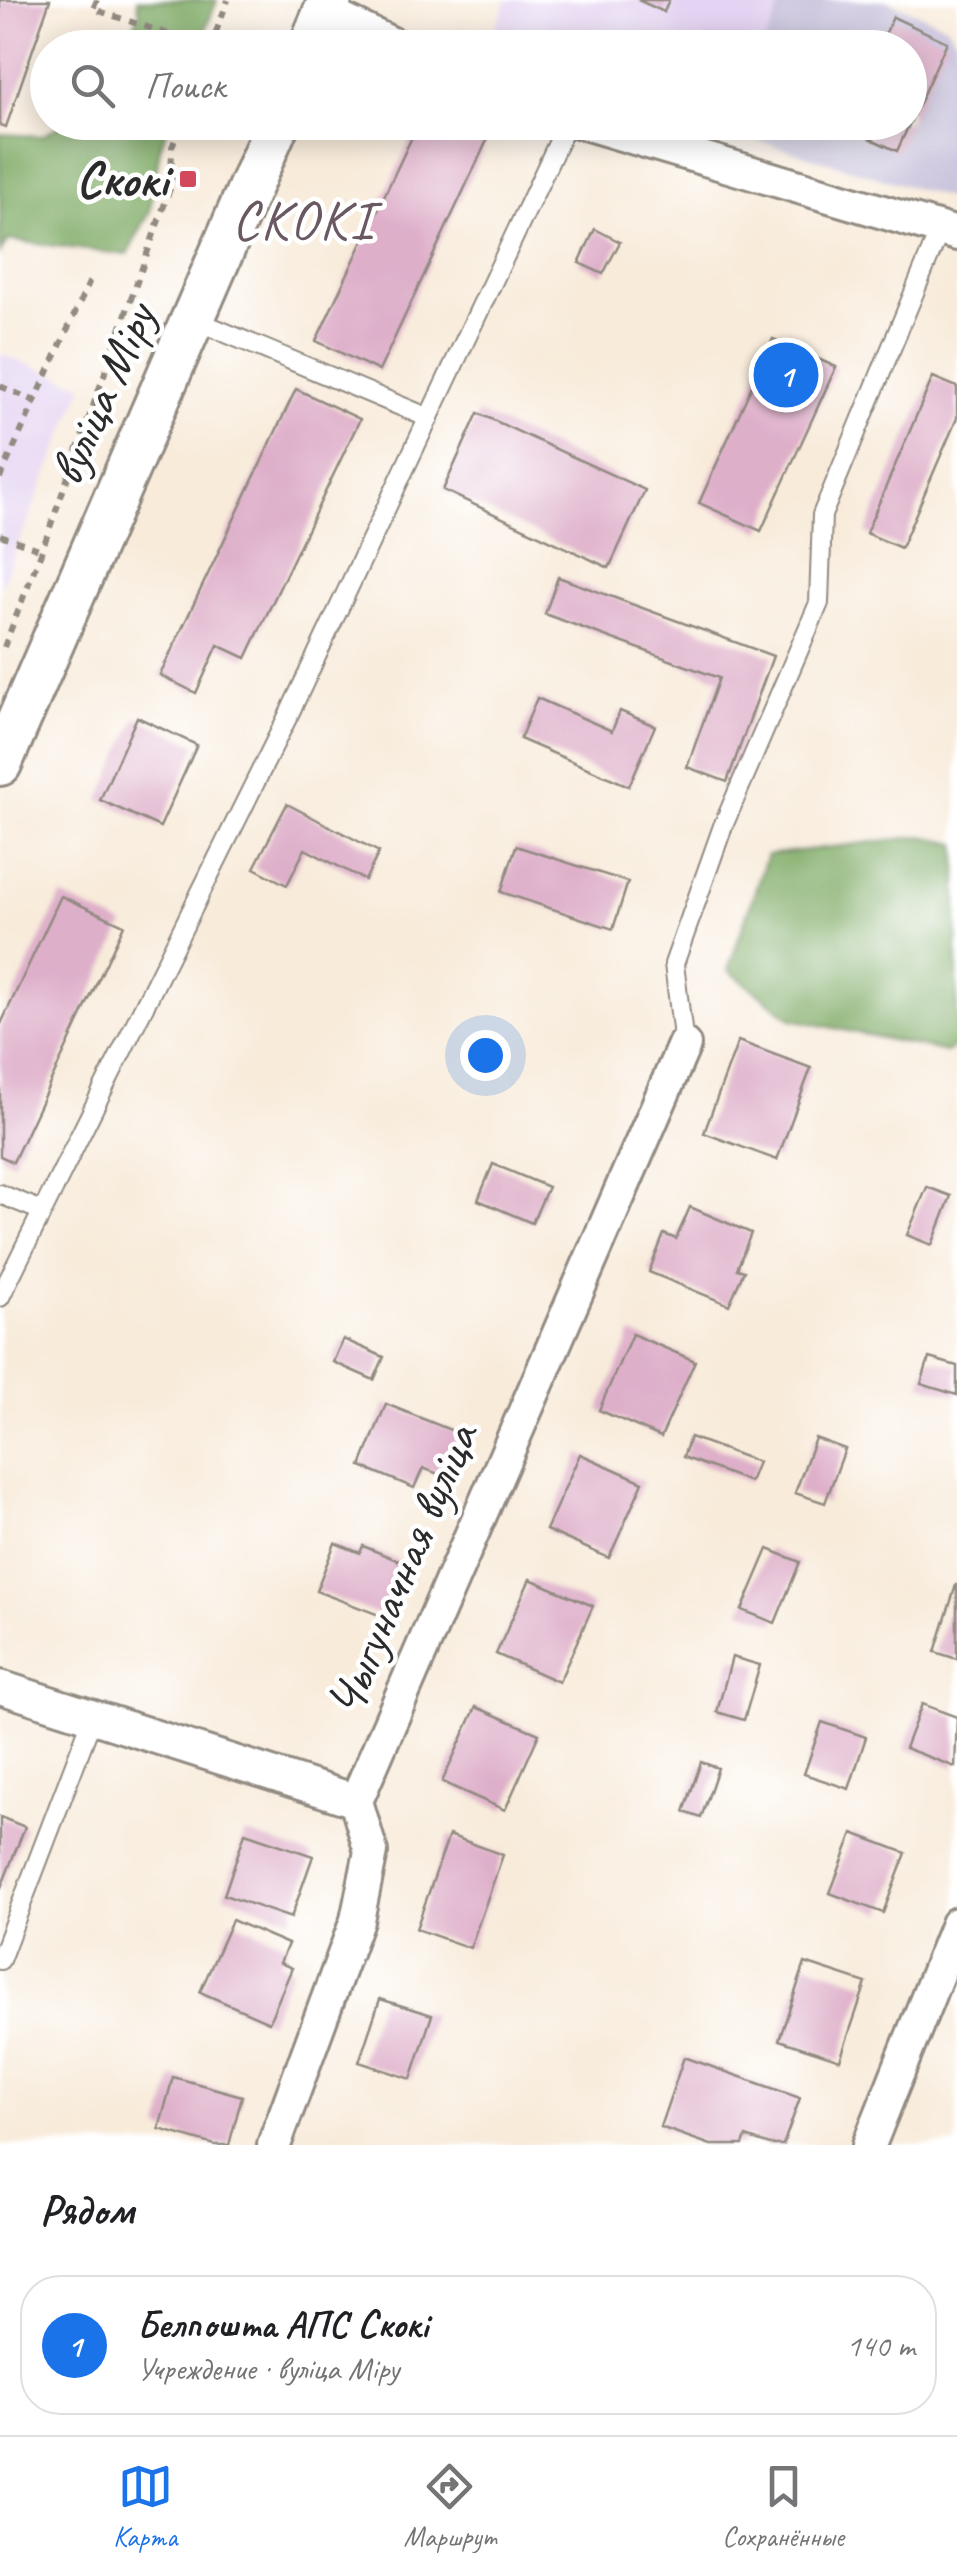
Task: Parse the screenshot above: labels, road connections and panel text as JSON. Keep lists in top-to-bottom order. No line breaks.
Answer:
{"streets":{"street":["вуліца Міру","Чыгуначная вуліца"]},"districts":["СКОКІ"],"places":{"transit":["Скокі"]},"page":{"search":"Поиск","pins":"1","heading":"Рядом","list":[{"mark":"1","name":"Белпошта АПС Скокі","note":"Учреждение · вуліца Міру","value":"140 m"}],"nav":["Карта","Маршрут","Сохранённые"]}}
